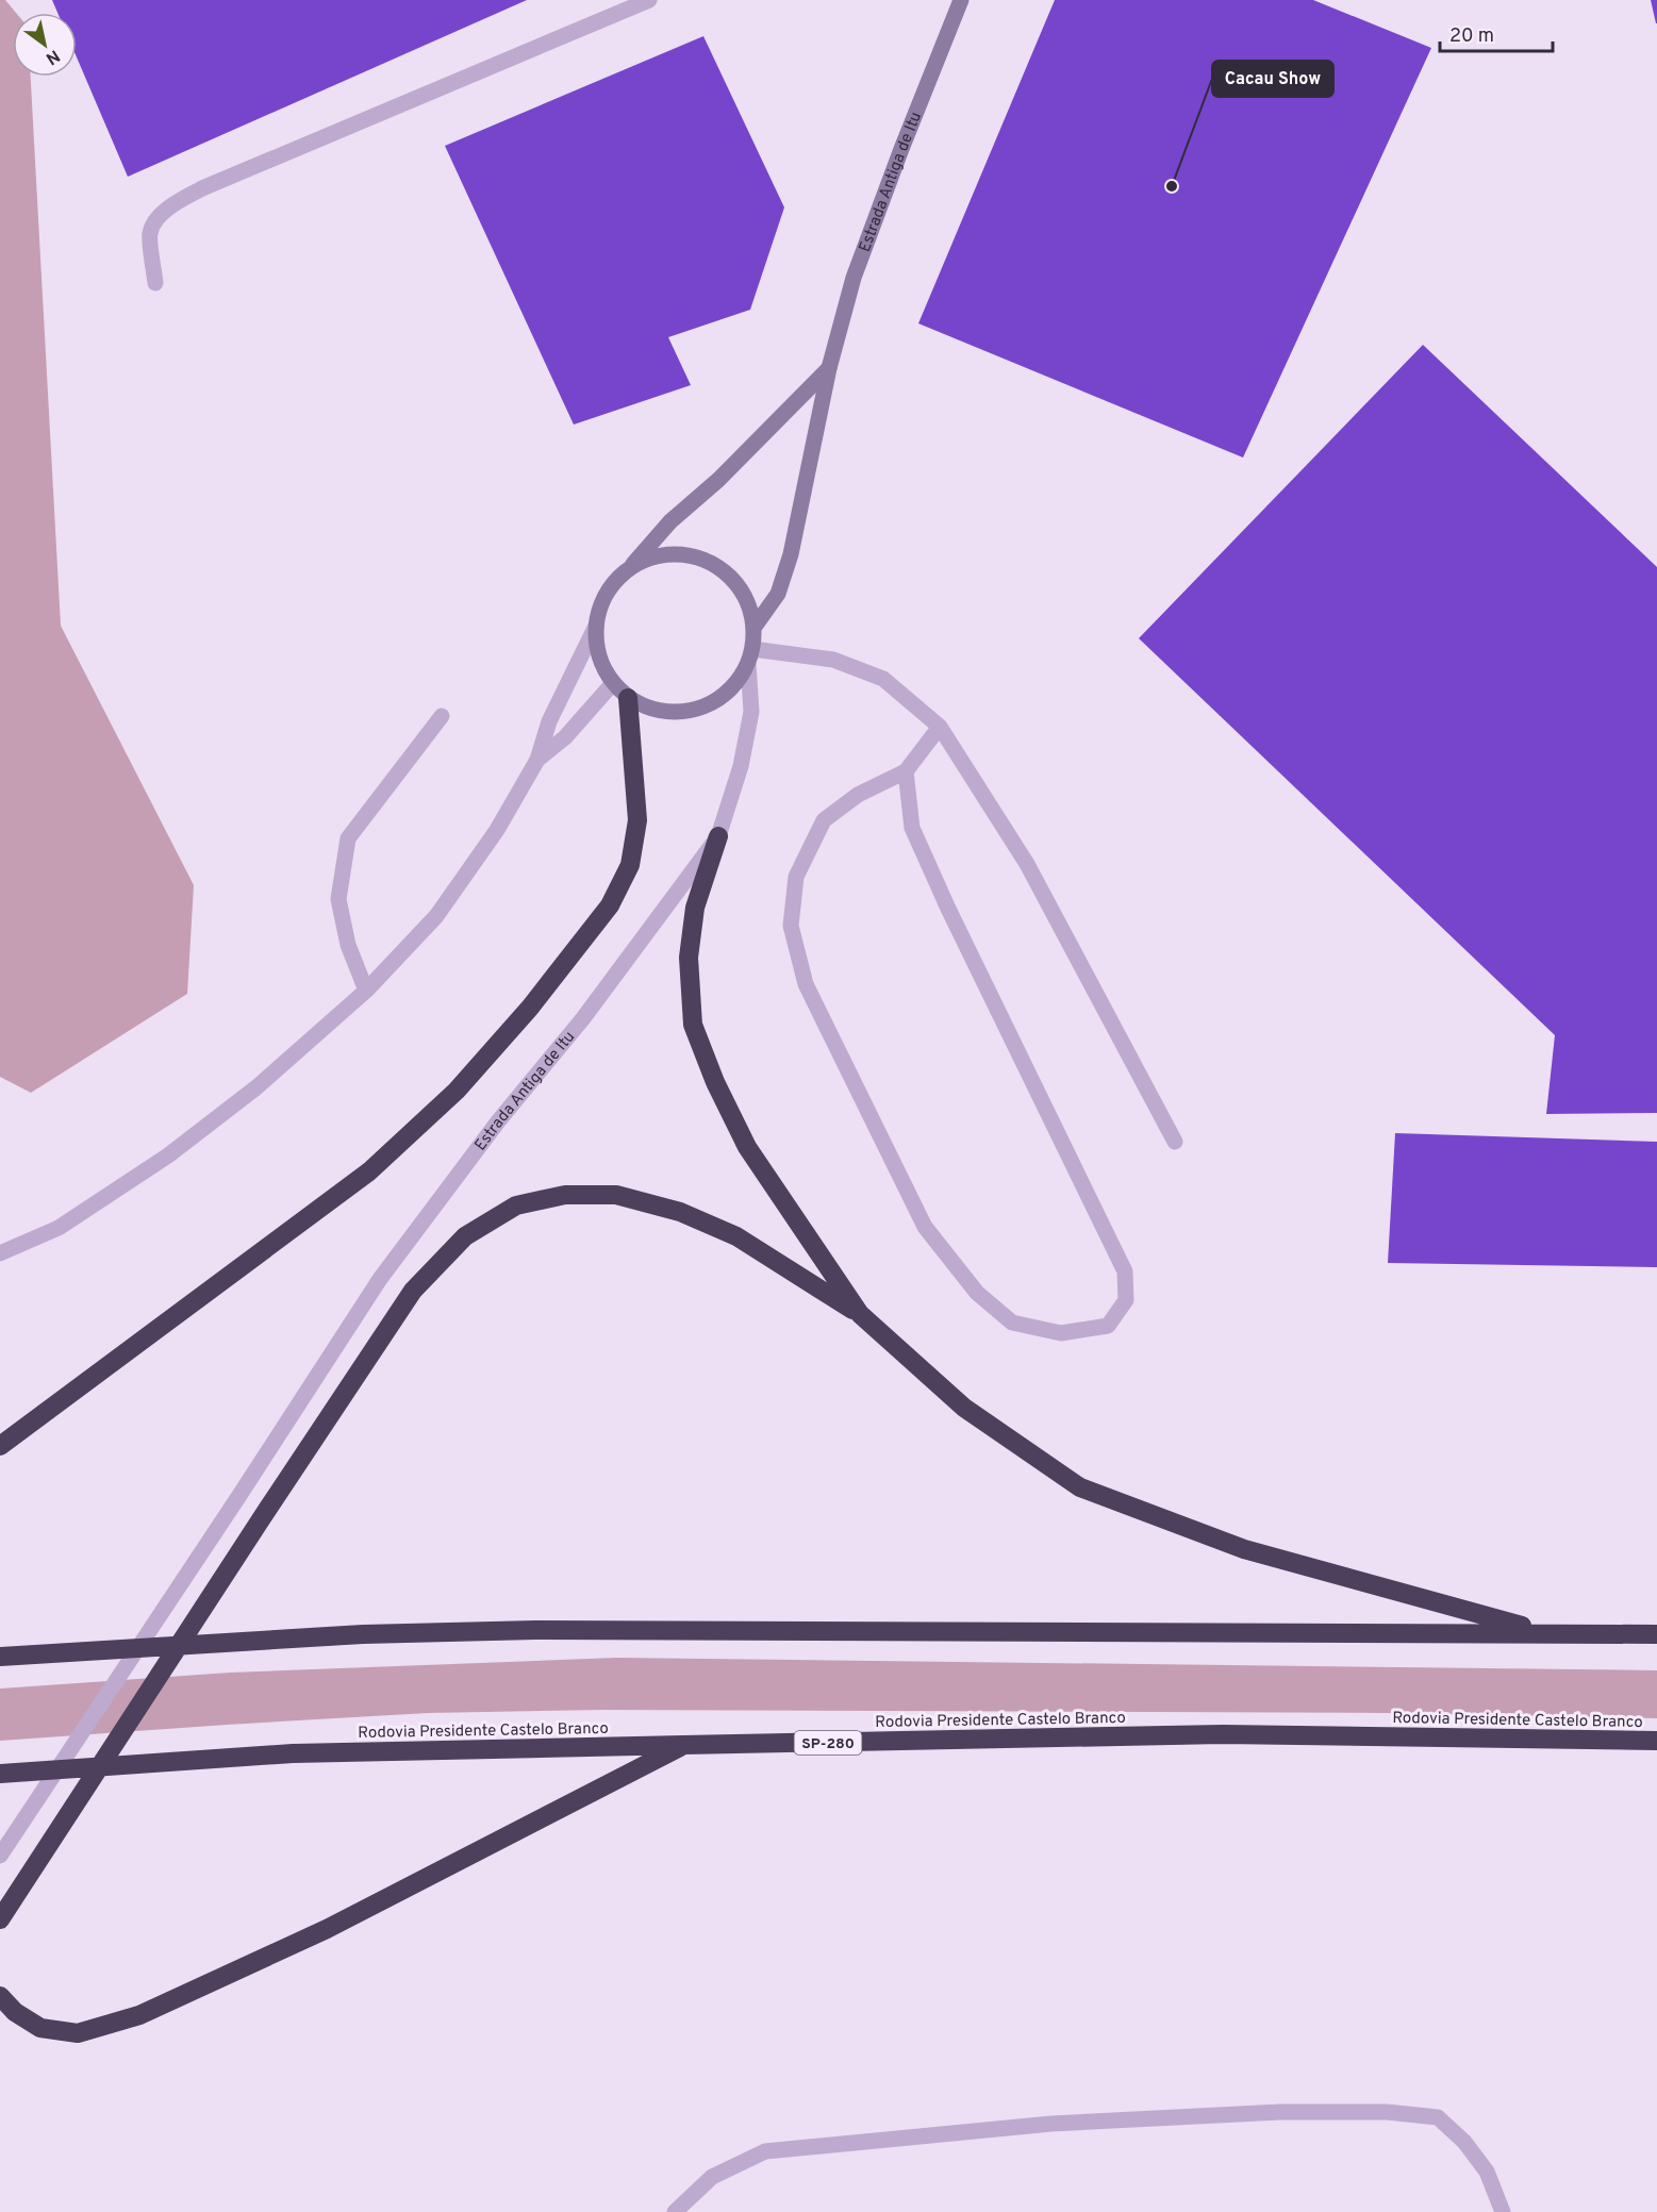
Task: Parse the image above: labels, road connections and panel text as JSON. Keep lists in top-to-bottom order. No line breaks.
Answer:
{"streets":{"highway":["Rodovia Presidente Castelo Branco","SP-280"],"main road":["Estrada Antiga de Itu"]},"places":["Cacau Show"],"scale_bar":"20 m","north":"bottom right"}
